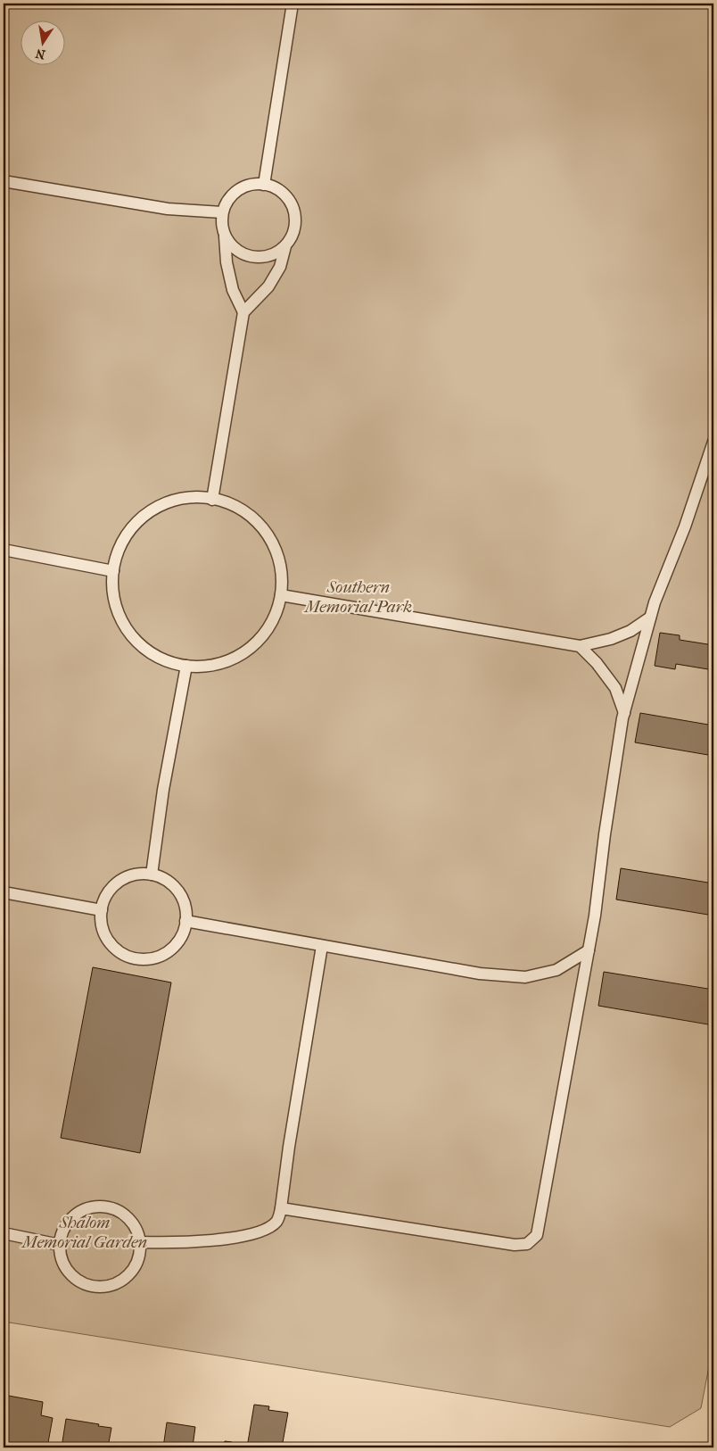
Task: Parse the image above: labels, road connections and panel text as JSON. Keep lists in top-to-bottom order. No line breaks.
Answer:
{"parks":["Southern Memorial Park","Shalom Memorial Garden"],"north":"bottom"}
